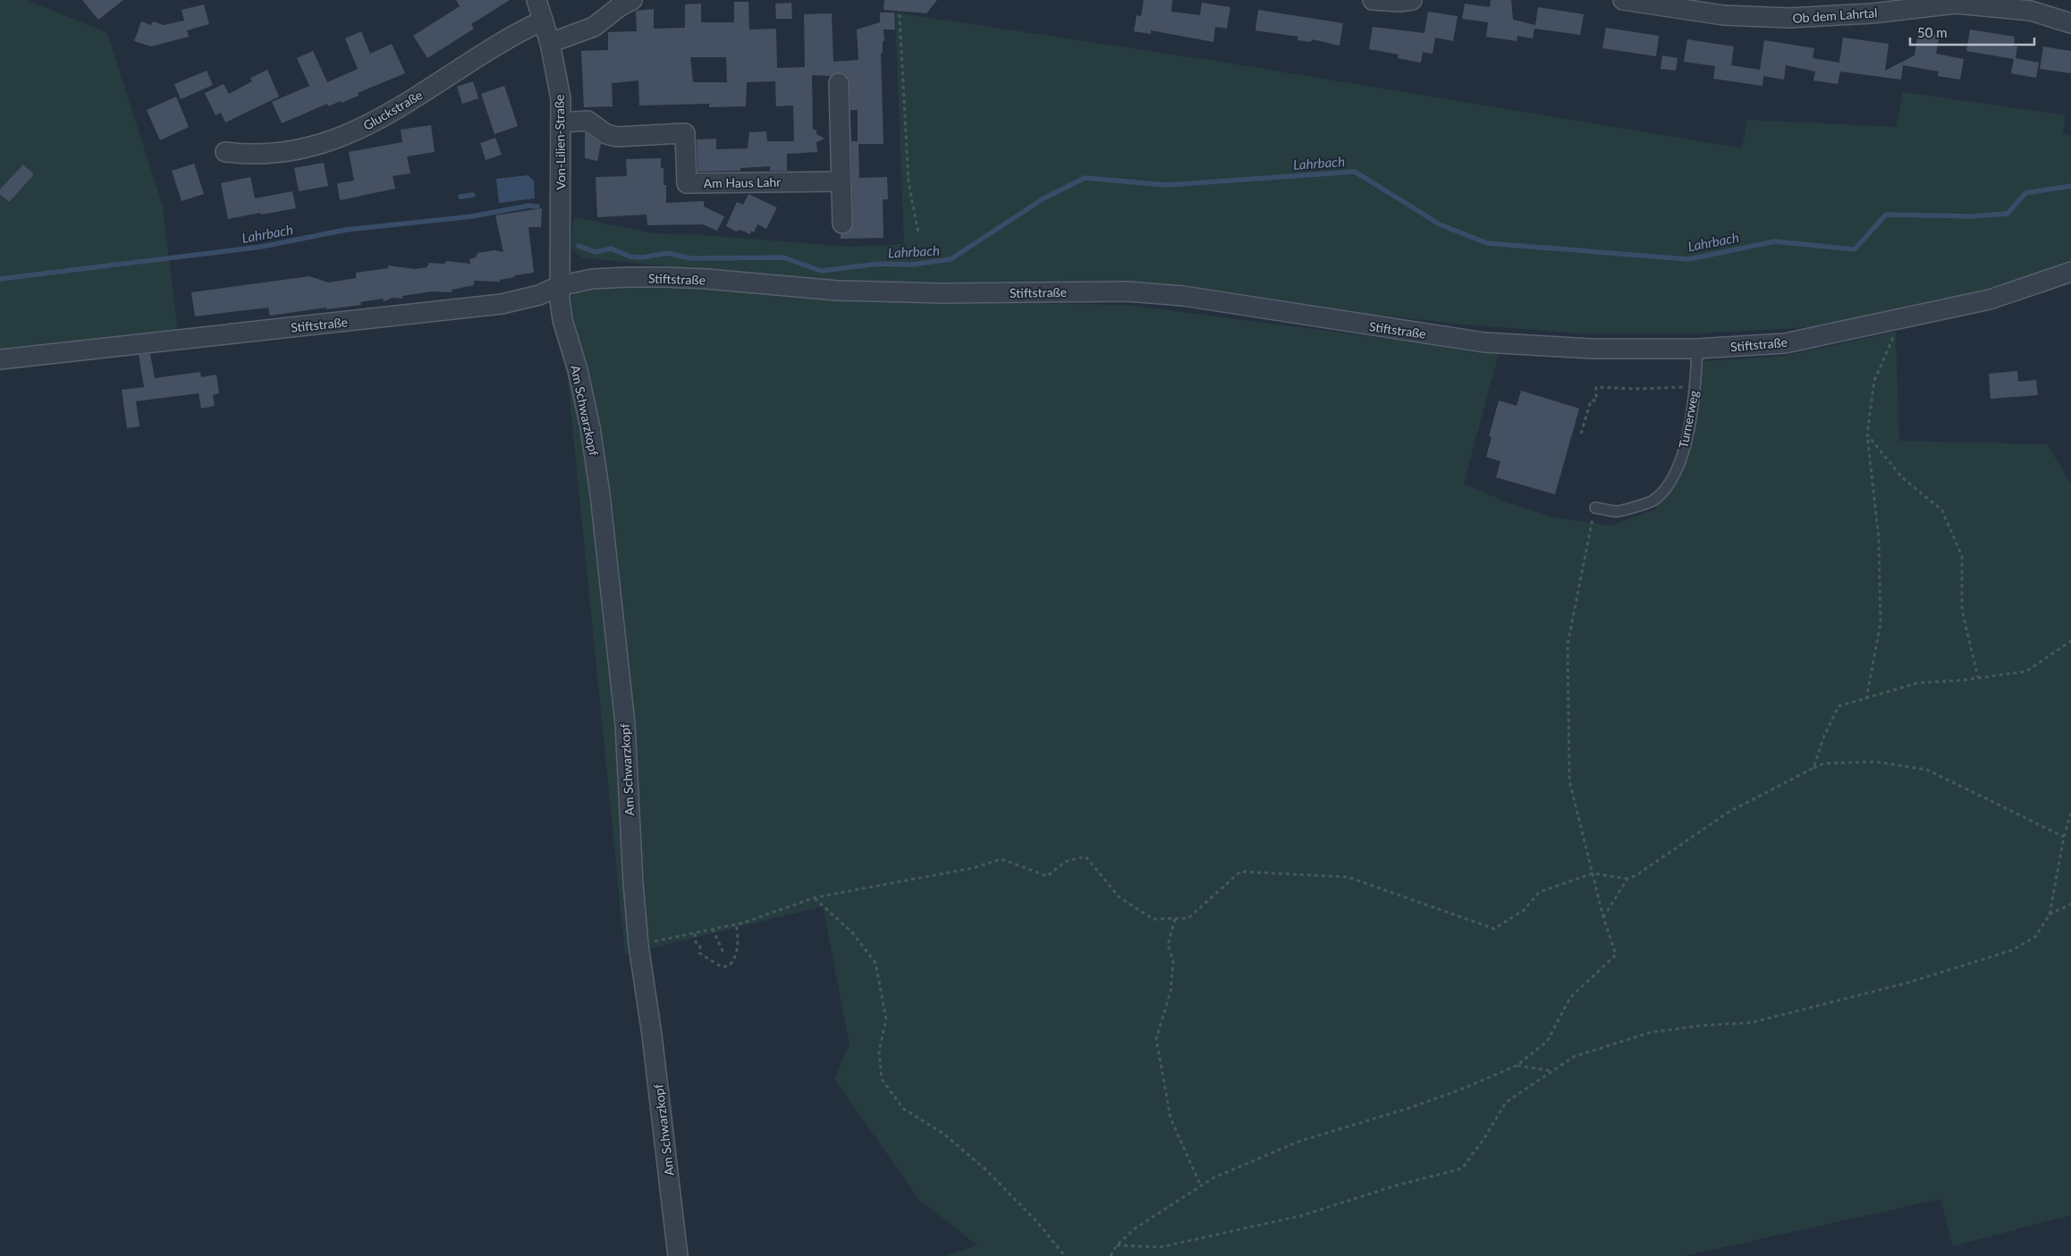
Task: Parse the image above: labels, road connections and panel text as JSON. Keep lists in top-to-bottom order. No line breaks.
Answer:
{"streets":{"street":["Ob dem Lahrtal","Gluckstraße","Von-Lilien-Straße","Am Haus Lahr","Stiftstraße","Am Schwarzkopf"],"lane":["Turnerweg"]},"crossings":[["Gluckstraße","Von-Lilien-Straße"],["Von-Lilien-Straße","Am Haus Lahr"],["Von-Lilien-Straße","Stiftstraße"],["Von-Lilien-Straße","Am Schwarzkopf"],["Stiftstraße","Am Schwarzkopf"],["Stiftstraße","Turnerweg"]],"water":["Lahrbach"],"scale_bar":"50 m"}
